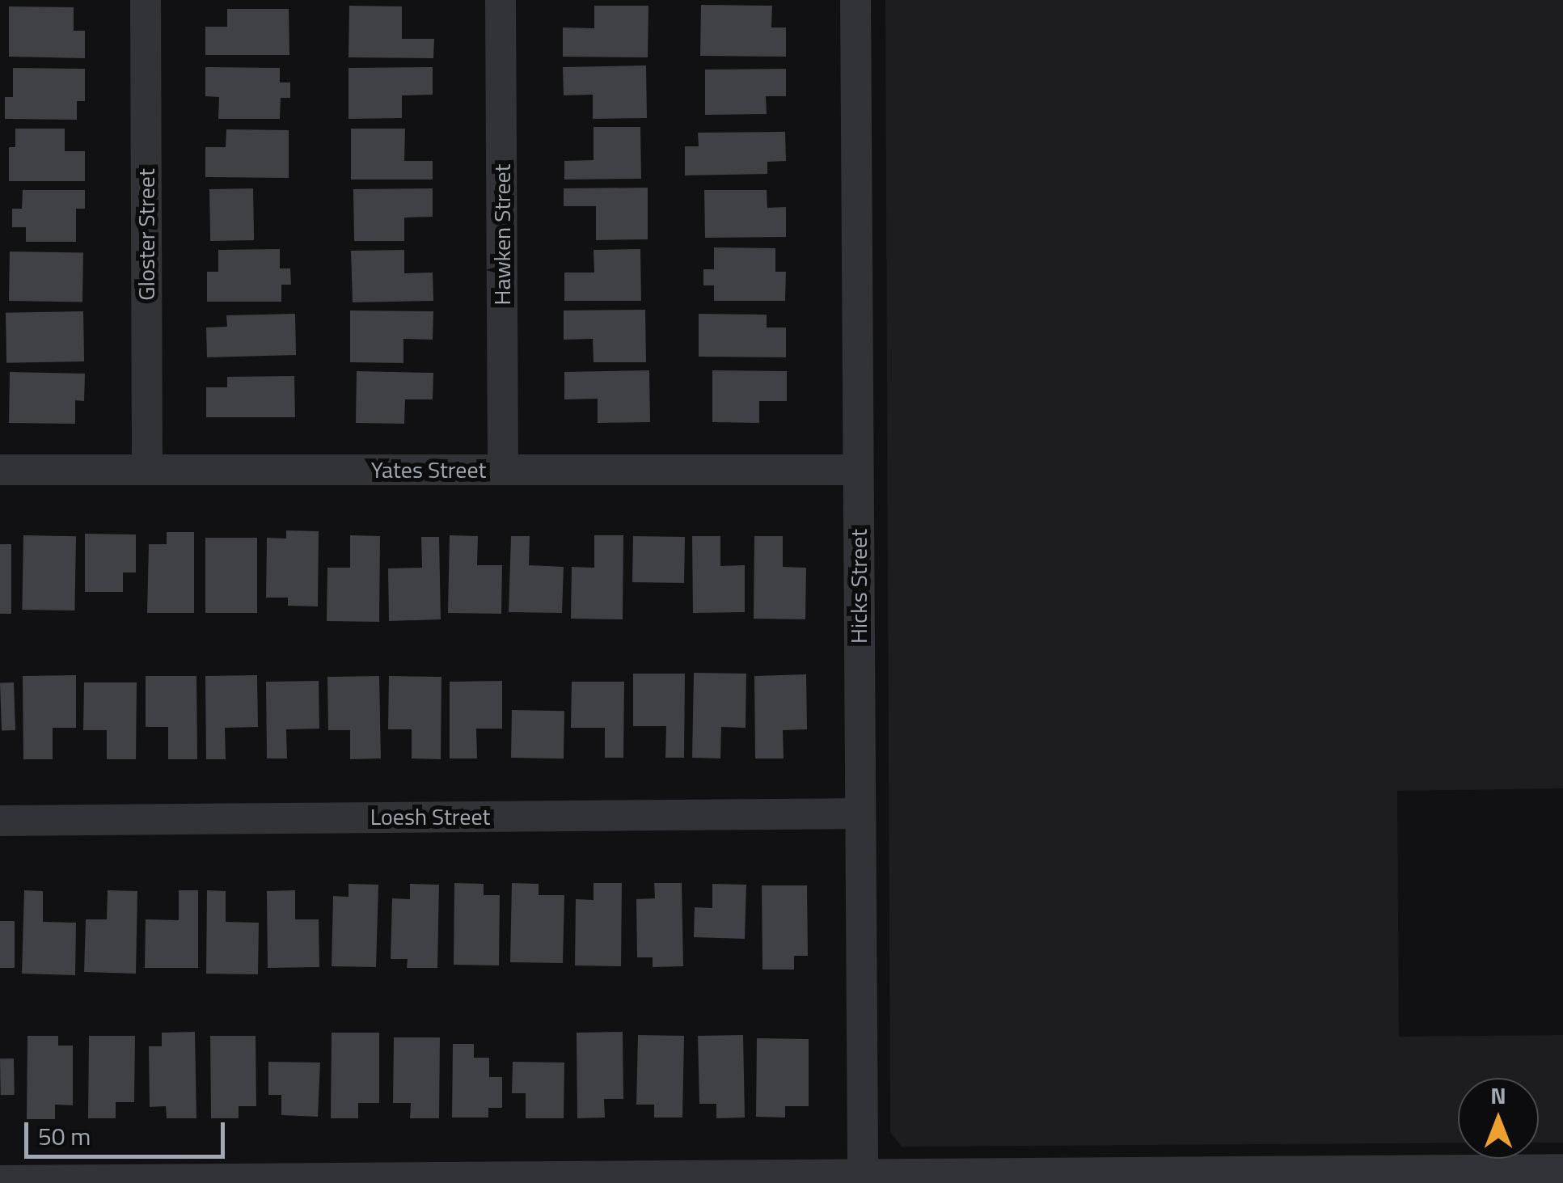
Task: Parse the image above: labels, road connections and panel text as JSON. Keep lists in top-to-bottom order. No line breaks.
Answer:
{"streets":{"street":["Gloster Street","Hawken Street","Yates Street","Hicks Street","Loesh Street"]},"crossings":[["Gloster Street","Yates Street"],["Hawken Street","Yates Street"],["Yates Street","Hicks Street"],["Hicks Street","Loesh Street"]],"scale_bar":"50 m","north":"top"}
